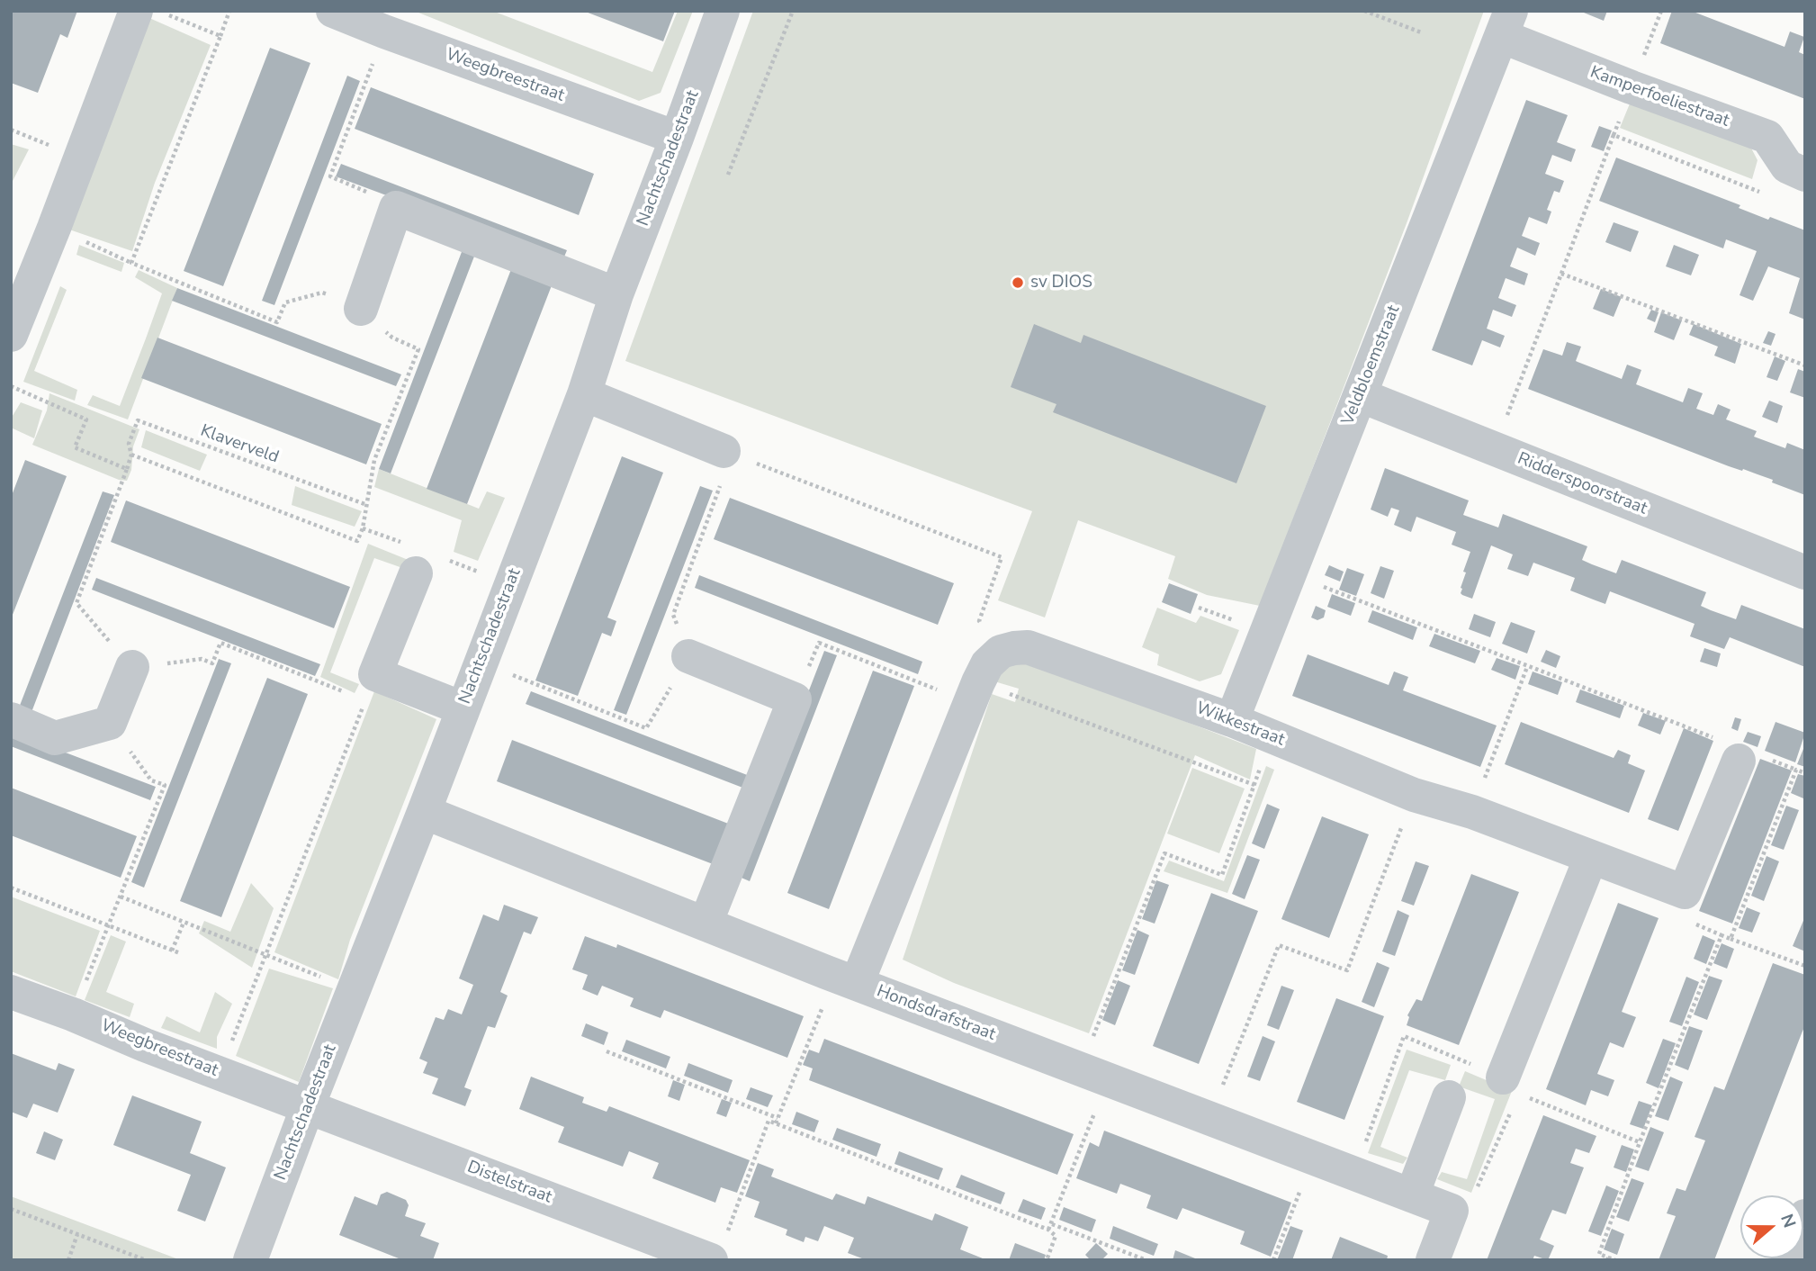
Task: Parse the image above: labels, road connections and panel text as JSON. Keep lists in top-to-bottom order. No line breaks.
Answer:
{"streets":{"street":["Weegbreestraat","Kamperfoeliestraat","Nachtschadestraat","Veldbloemstraat","Ridderspoorstraat","Wikkestraat","Hondsdrafstraat","Distelstraat"],"path":["Klaverveld"]},"crossings":[["Weegbreestraat","Nachtschadestraat"],["Weegbreestraat","Distelstraat"],["Kamperfoeliestraat","Veldbloemstraat"],["Nachtschadestraat","Hondsdrafstraat"],["Nachtschadestraat","Distelstraat"],["Veldbloemstraat","Ridderspoorstraat"],["Veldbloemstraat","Wikkestraat"]],"places":["sv DIOS"],"north":"right"}
